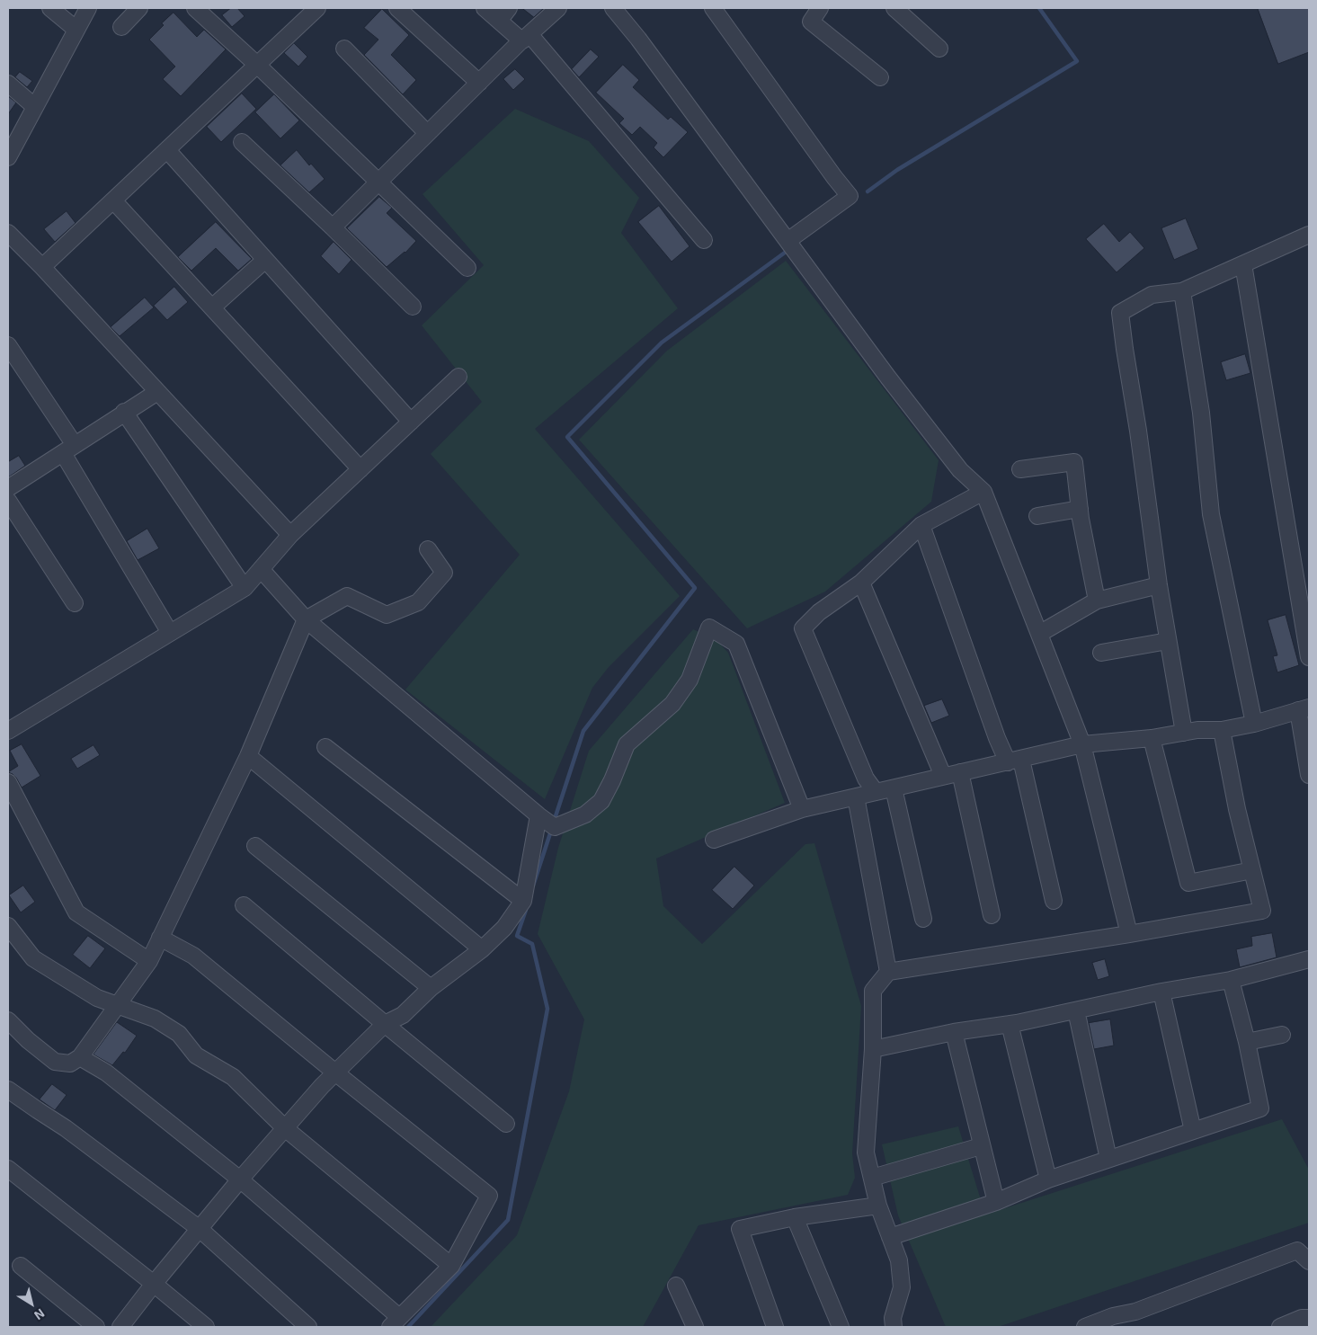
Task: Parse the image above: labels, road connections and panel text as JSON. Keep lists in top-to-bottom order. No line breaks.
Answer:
{"north":"bottom right"}
